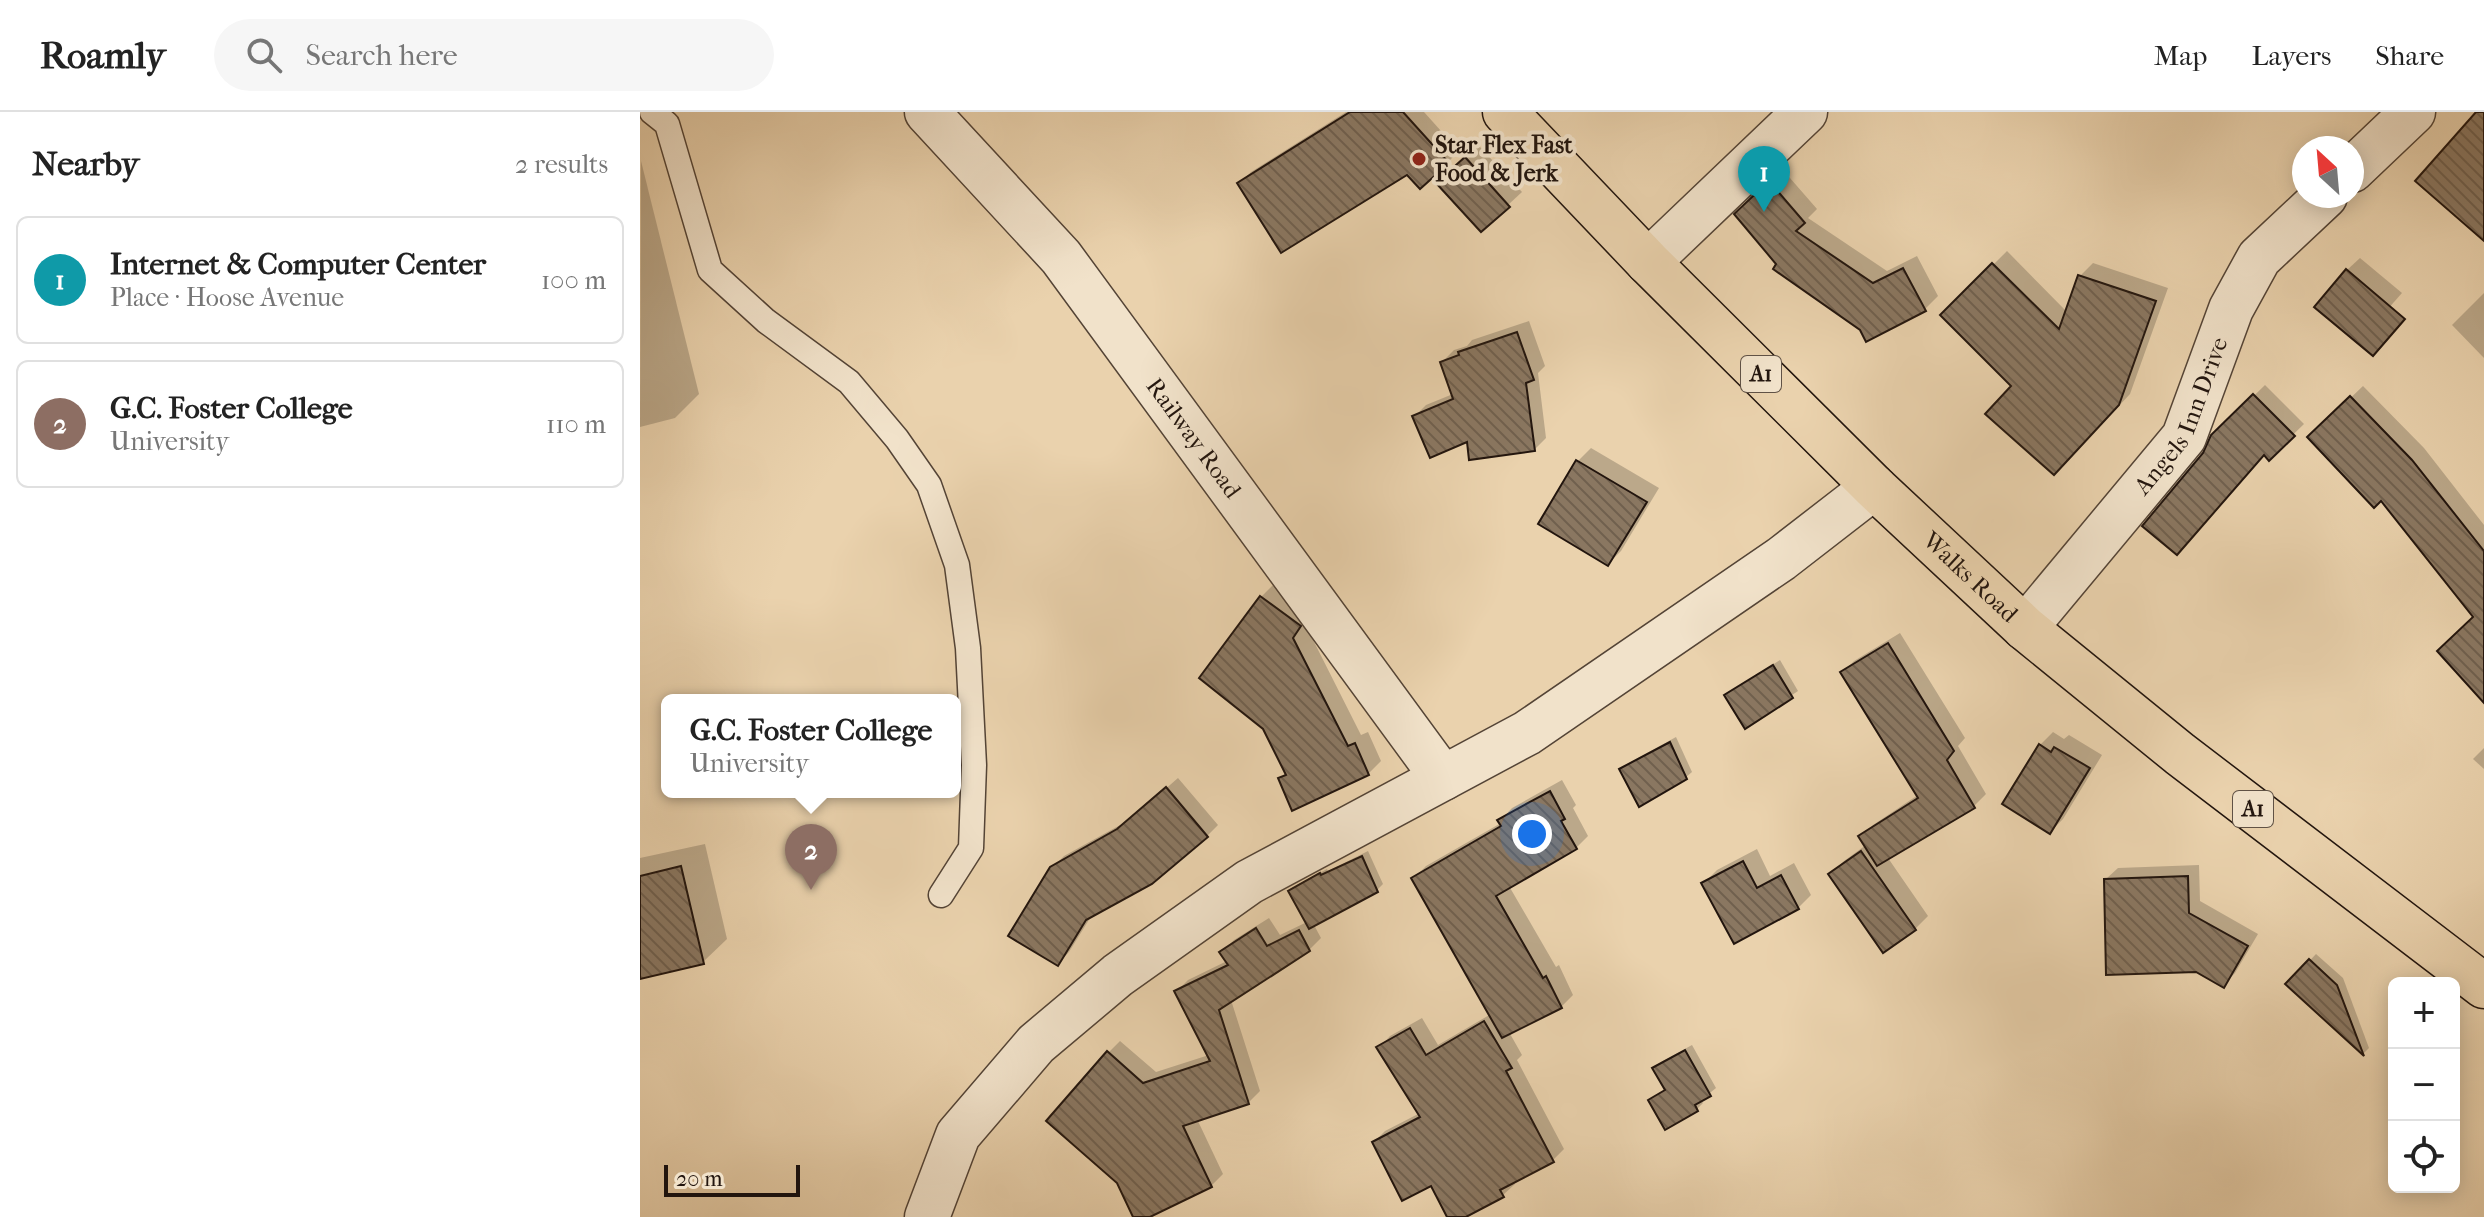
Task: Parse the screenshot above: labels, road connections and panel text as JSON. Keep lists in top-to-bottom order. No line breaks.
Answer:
{"streets":{"main road":["A1","Walks Road"],"street":["Angels Inn Drive","Railway Road"]},"crossings":[["Angels Inn Drive","Walks Road"]],"places":["Star Flex Fast Food & Jerk"],"scale_bar":"20 m","north":"top left","page":{"header":"Roamly","search":"Search here","nav":["Map","Layers","Share"],"heading":["Nearby","2 results"],"pins":["1","2"],"list":[{"mark":"1","name":"Internet & Computer Center","note":"Place · Hoose Avenue","value":"100 m"},{"mark":"2","name":"G.C. Foster College","note":"University","value":"110 m"}],"popup":["G.C. Foster College","University"],"map_buttons":["+","−"],"scale":"20 m"}}
